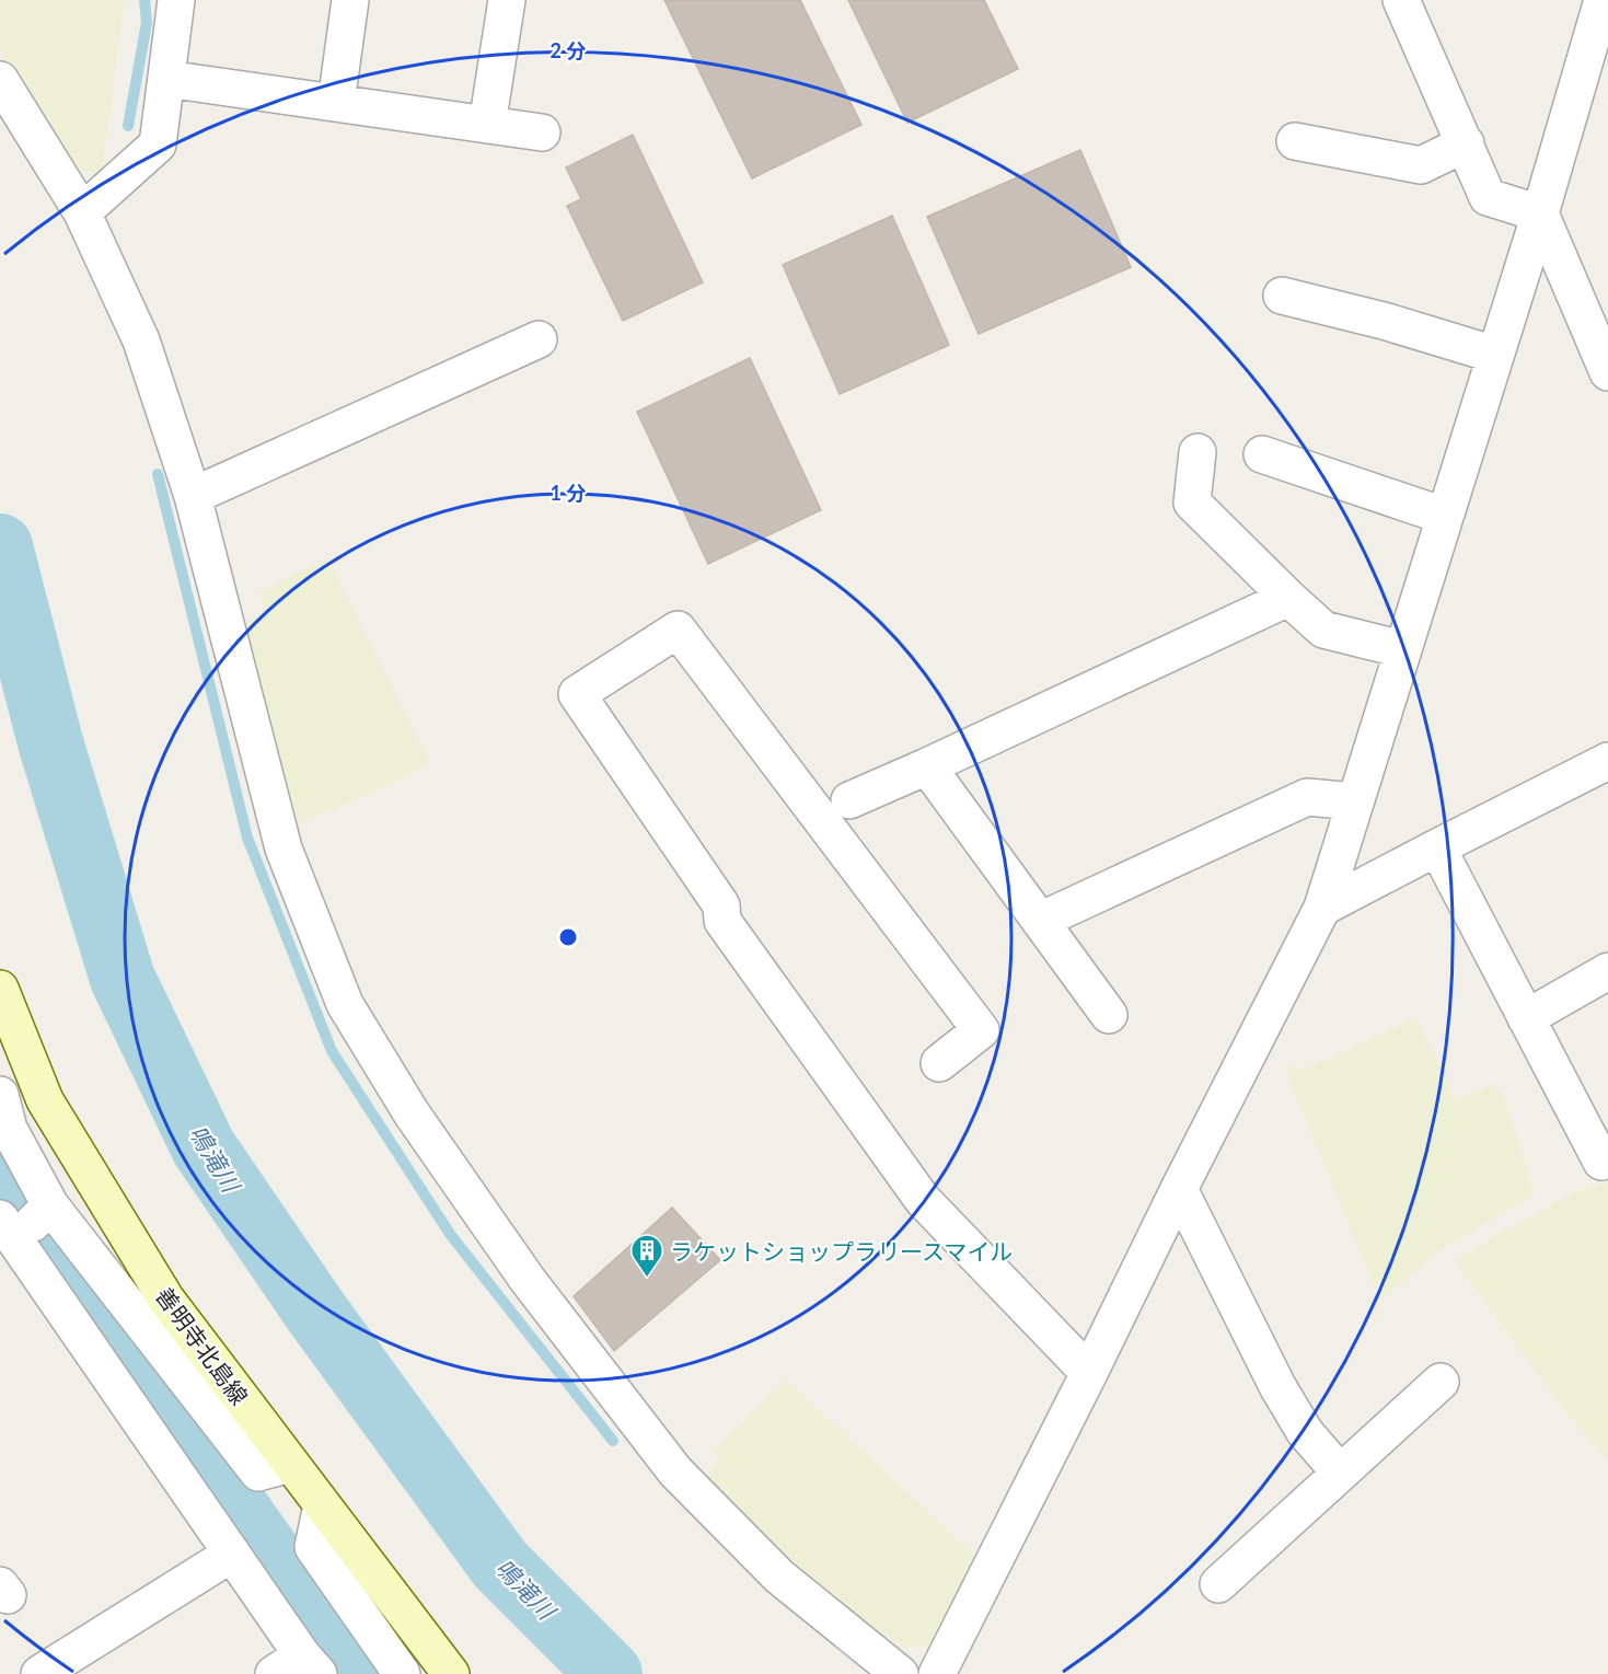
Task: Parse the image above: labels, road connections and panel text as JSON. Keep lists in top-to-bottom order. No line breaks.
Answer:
{"streets":{"main road":["善明寺北島線"]},"water":["鳴滝川"],"places":{"building":["ラケットショップラリースマイル"]},"rings":["2 分","1 分"]}
